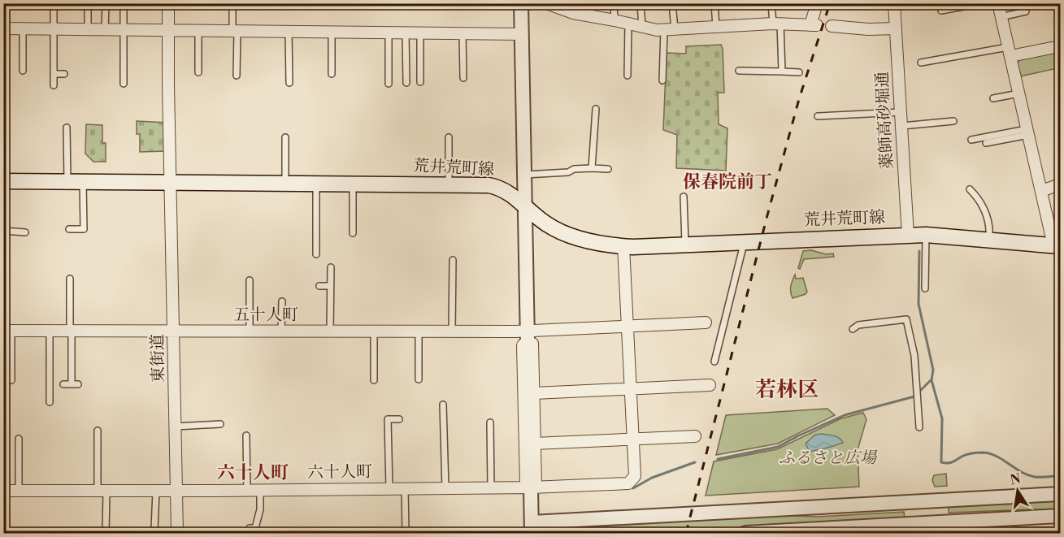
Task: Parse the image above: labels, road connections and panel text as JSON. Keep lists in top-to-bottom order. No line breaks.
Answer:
{"streets":{"main road":["荒井荒町線"],"street":["薬師高砂堀通","五十人町","東街道","六十人町"]},"crossings":[["薬師高砂堀通","荒井荒町線"],["荒井荒町線","東街道"],["荒井荒町線","六十人町"],["五十人町","東街道"],["五十人町","六十人町"],["東街道","六十人町"]],"districts":["保春院前丁","若林区","六十人町"],"parks":["ふるさと広場"],"north":"top"}
